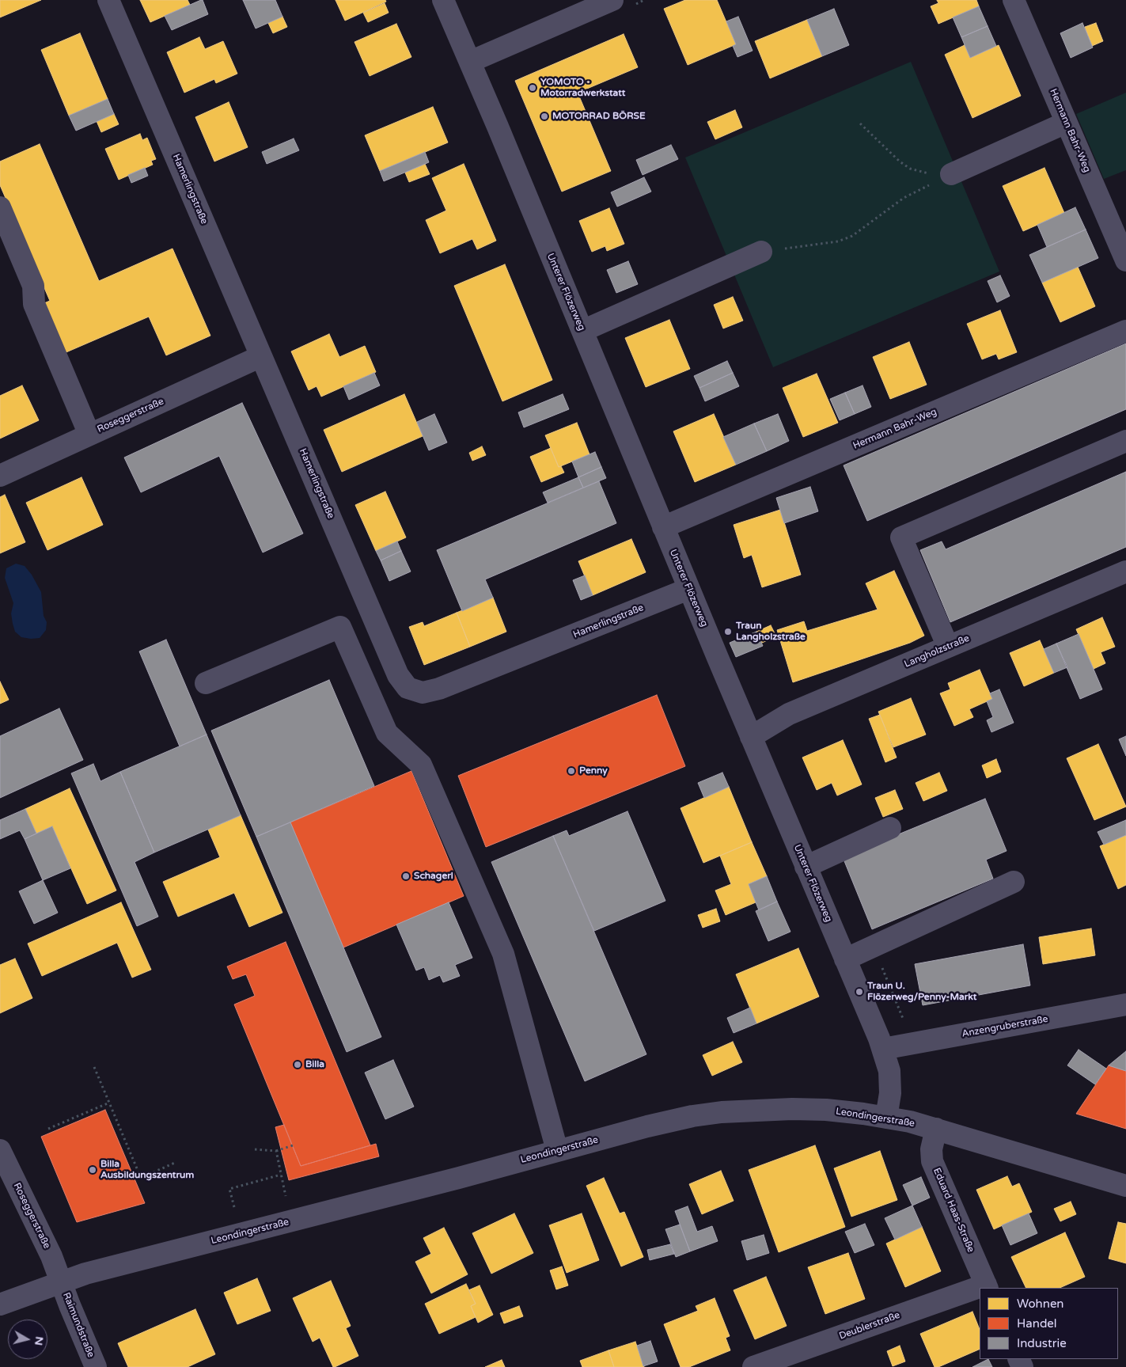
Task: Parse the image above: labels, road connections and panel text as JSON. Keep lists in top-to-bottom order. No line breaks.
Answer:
{"streets":{"street":["Hermann Bahr-Weg","Hamerlingstraße","Unterer Flözerweg","Roseggerstraße","Langholzstraße","Anzengruberstraße","Leondingerstraße","Eduard Haas-Straße","Raimundstraße","Deublerstraße"]},"crossings":[["Hermann Bahr-Weg","Unterer Flözerweg"],["Hamerlingstraße","Unterer Flözerweg"],["Hamerlingstraße","Roseggerstraße"],["Unterer Flözerweg","Langholzstraße"],["Unterer Flözerweg","Anzengruberstraße"],["Unterer Flözerweg","Leondingerstraße"],["Roseggerstraße","Leondingerstraße"],["Roseggerstraße","Raimundstraße"],["Leondingerstraße","Eduard Haas-Straße"],["Leondingerstraße","Raimundstraße"]],"places":["YOMOTO - Motorradwerkstatt","MOTORRAD BÖRSE","Traun Langholzstraße","Penny","Schagerl","Traun U. Flözerweg/Penny-Markt","Billa","Billa Ausbildungszentrum"],"legend":["Wohnen","Handel","Industrie"],"north":"right"}
